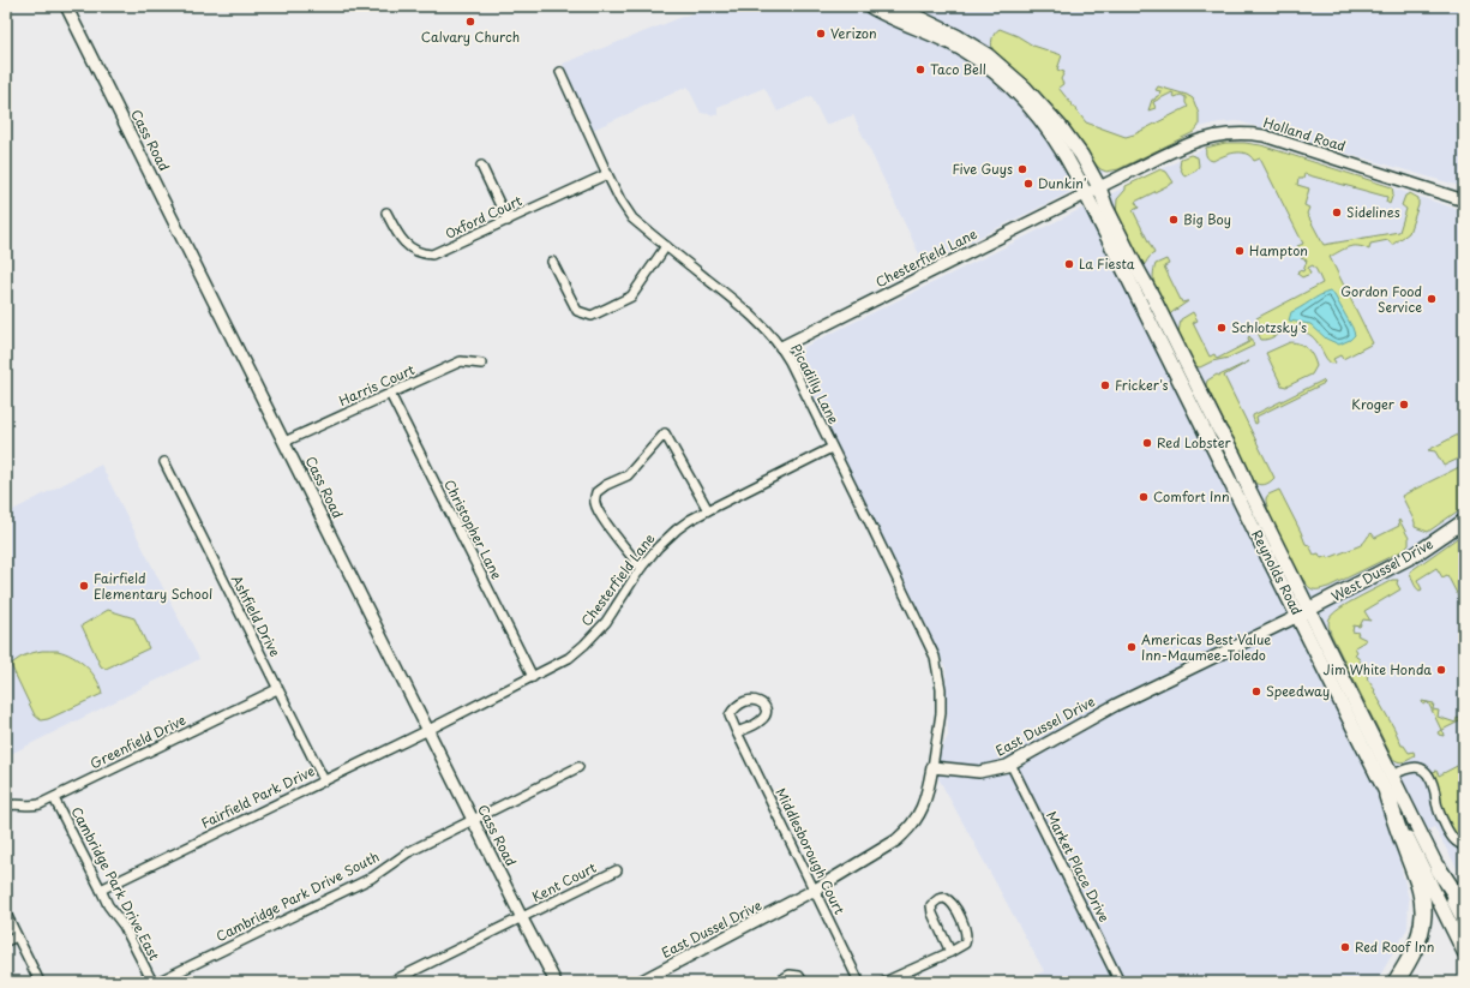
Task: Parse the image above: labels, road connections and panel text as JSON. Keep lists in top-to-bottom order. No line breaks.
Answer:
{"streets":{"main road":["West Dussel Drive","Reynolds Road"],"street":["Holland Road","Cass Road","Oxford Court","Chesterfield Lane","Picadilly Lane","Harris Court","Christopher Lane","Ashfield Drive","East Dussel Drive","Greenfield Drive","Fairfield Park Drive","Middlesborough Court","Market Place Drive","Kent Court","Cambridge Park Drive East","Cambridge Park Drive South"]},"crossings":[["Holland Road","Chesterfield Lane"],["Holland Road","Reynolds Road"],["Cass Road","Chesterfield Lane"],["Cass Road","Harris Court"],["Cass Road","Fairfield Park Drive"],["Cass Road","Kent Court"],["Cass Road","Cambridge Park Drive South"],["Oxford Court","Picadilly Lane"],["Chesterfield Lane","Picadilly Lane"],["Chesterfield Lane","Christopher Lane"],["Chesterfield Lane","Reynolds Road"],["Chesterfield Lane","Fairfield Park Drive"],["Picadilly Lane","East Dussel Drive"],["Harris Court","Christopher Lane"],["West Dussel Drive","Reynolds Road"],["West Dussel Drive","East Dussel Drive"],["Reynolds Road","East Dussel Drive"],["Ashfield Drive","Greenfield Drive"],["Ashfield Drive","Fairfield Park Drive"],["East Dussel Drive","Middlesborough Court"],["East Dussel Drive","Market Place Drive"],["Greenfield Drive","Cambridge Park Drive East"],["Fairfield Park Drive","Cambridge Park Drive East"]],"places":["Calvary Church","Verizon","Taco Bell","Five Guys","Dunkin'","Sidelines","Big Boy","Hampton","La Fiesta","Gordon Food Service","Schlotzsky's","Fricker's","Kroger","Red Lobster","Comfort Inn","Fairfield Elementary School","Americas Best Value Inn-Maumee-Toledo","Jim White Honda","Speedway","Red Roof Inn"]}
